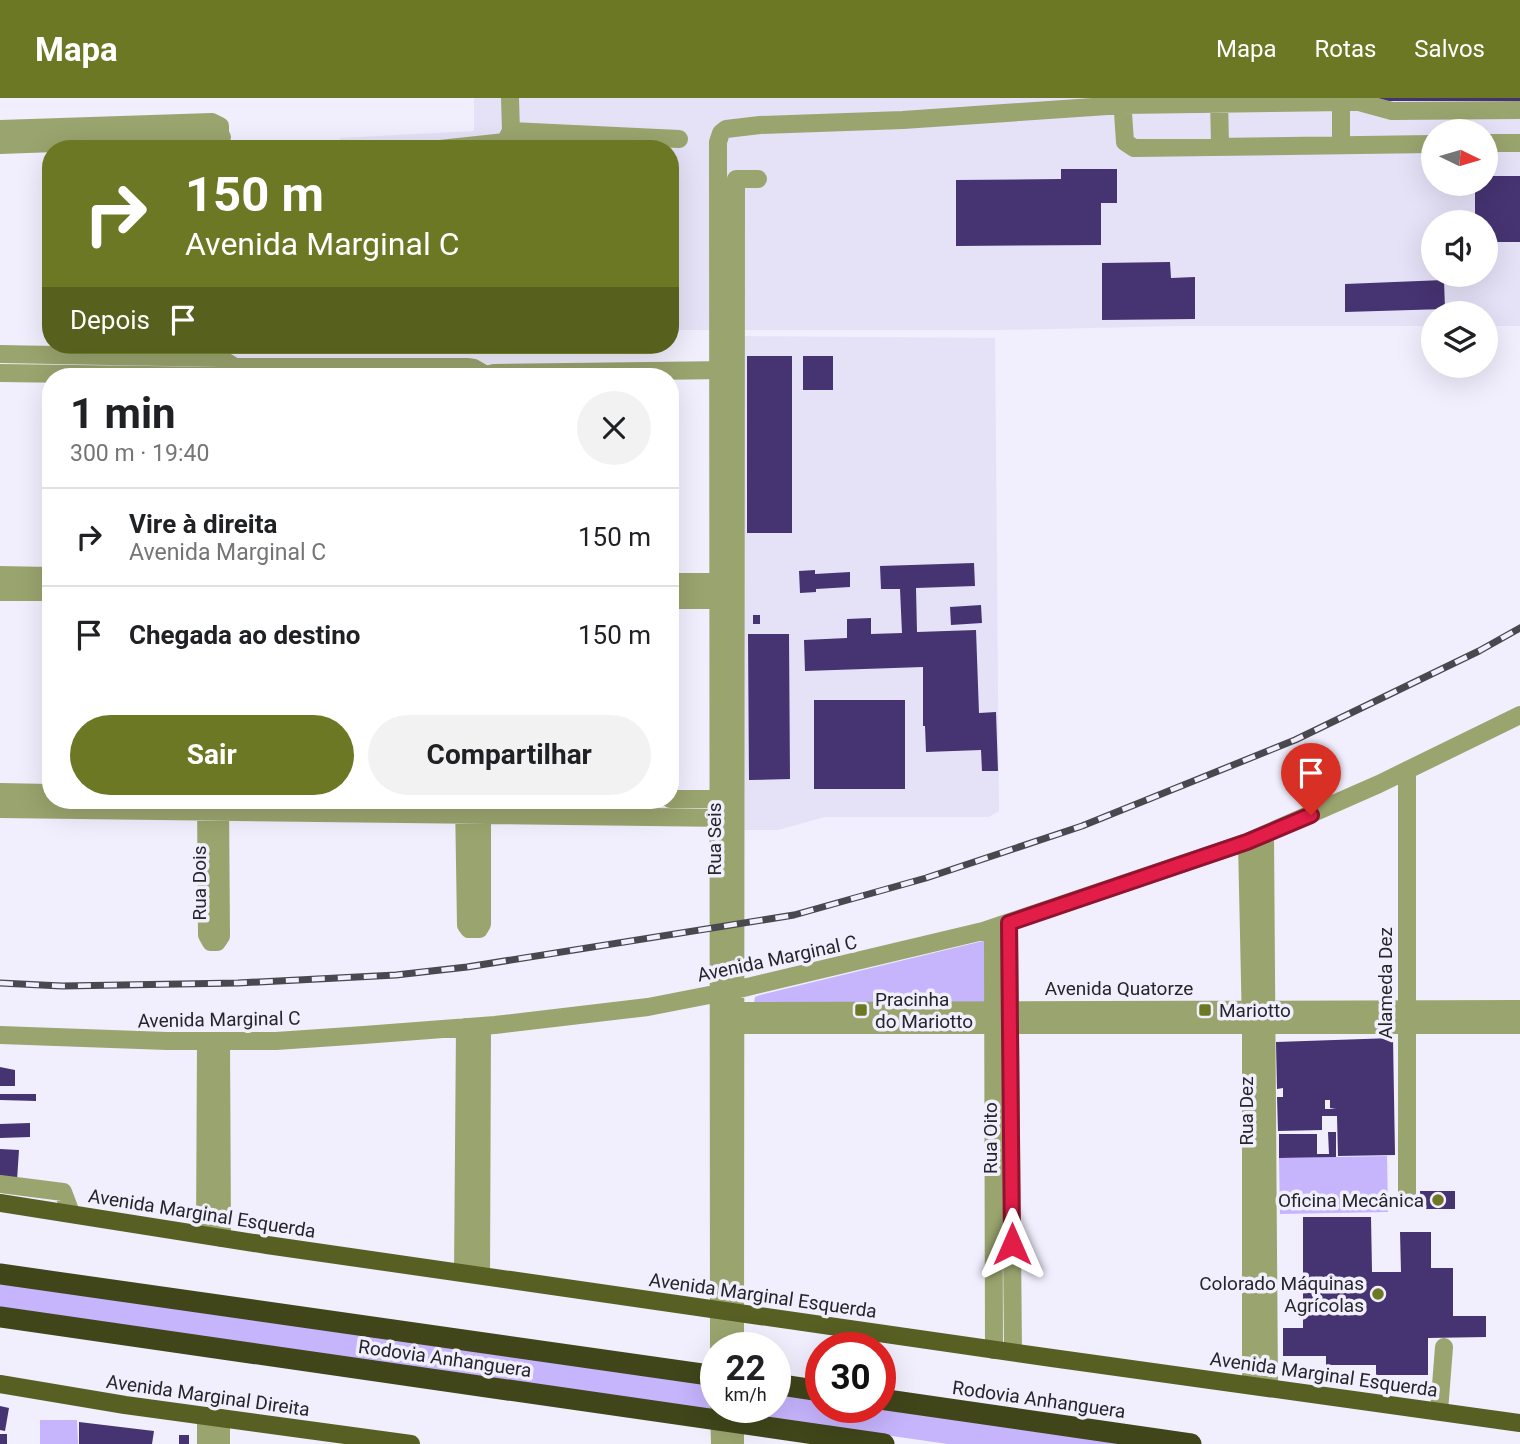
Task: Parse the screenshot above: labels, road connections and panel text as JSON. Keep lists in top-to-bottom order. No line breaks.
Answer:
{"streets":{"highway":["Rodovia Anhanguera"],"main road":["Avenida Marginal Esquerda","Avenida Marginal Direita"],"street":["Rua Seis","Rua Dois","Avenida Marginal C","Alameda Dez","Avenida Quatorze","Rua Dez","Rua Oito"]},"crossings":[["Rua Seis","Avenida Marginal C"],["Rua Seis","Avenida Quatorze"],["Rua Seis","Avenida Marginal Esquerda"],["Avenida Marginal C","Alameda Dez"],["Avenida Marginal C","Avenida Quatorze"],["Avenida Marginal C","Rua Dez"],["Avenida Marginal C","Rua Oito"],["Alameda Dez","Avenida Quatorze"],["Avenida Quatorze","Rua Dez"],["Avenida Quatorze","Rua Oito"],["Rua Dez","Avenida Marginal Esquerda"],["Rua Oito","Avenida Marginal Esquerda"]],"places":{"transit":["Pracinha do Mariotto","Mariotto"],"other":["Oficina Mecânica","Colorado Máquinas Agrícolas"]},"north":"right","page":{"header":"Mapa","nav":["Mapa","Rotas","Salvos"],"turn":["150 m","Avenida Marginal C"],"then":"Depois","heading":["1 min","300 m · 19:40"],"list":[{"name":"Vire à direita","note":"Avenida Marginal C","value":"150 m"},{"name":"Chegada ao destino","value":"150 m"}],"buttons":["Sair","Compartilhar"],"speed":"22 km/h","limit":"30"}}
